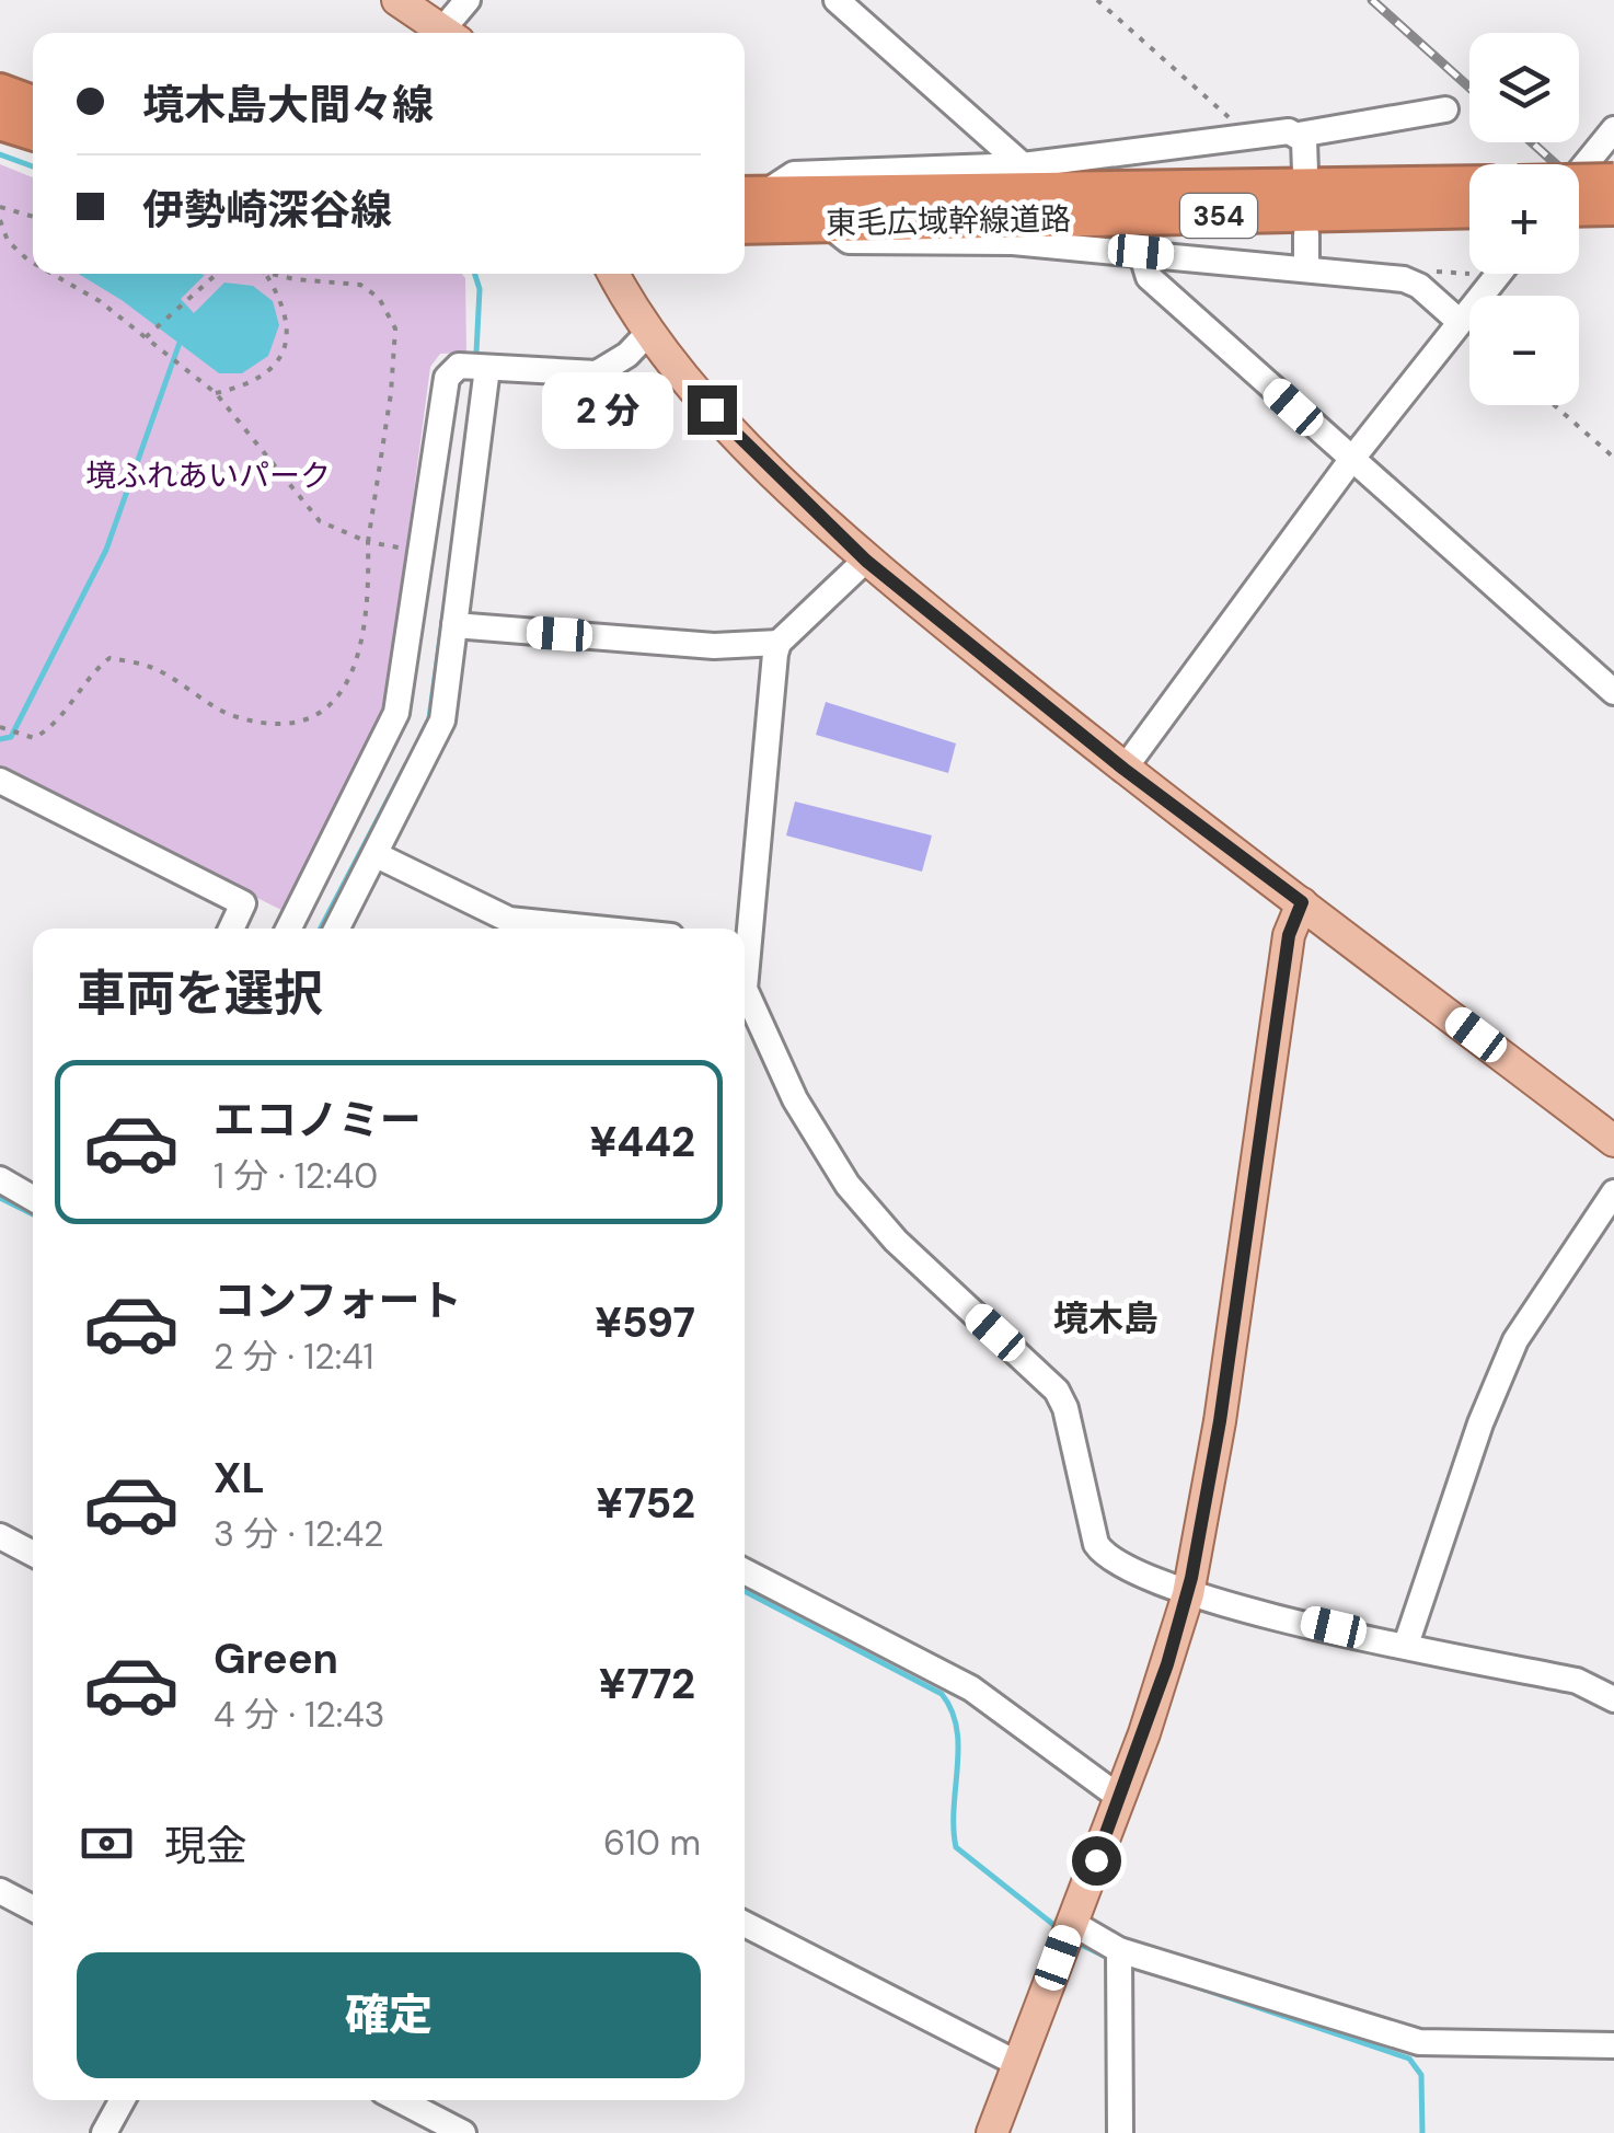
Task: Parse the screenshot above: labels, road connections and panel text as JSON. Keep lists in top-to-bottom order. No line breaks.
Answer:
{"streets":{"highway":["354","東毛広域幹線道路"]},"districts":["境木島"],"parks":["境ふれあいパーク"],"page":{"map_buttons":["+","−"],"banner":["境木島大間々線","伊勢崎深谷線"],"bubble":"2 分","heading":"車両を選択","list":[{"name":"エコノミー","note":"1 分 · 12:40","value":"¥442"},{"name":"コンフォート","note":"2 分 · 12:41","value":"¥597"},{"name":"XL","note":"3 分 · 12:42","value":"¥752"},{"name":"Green","note":"4 分 · 12:43","value":"¥772"}],"pay":["現金","610 m"],"buttons":"確定"}}
